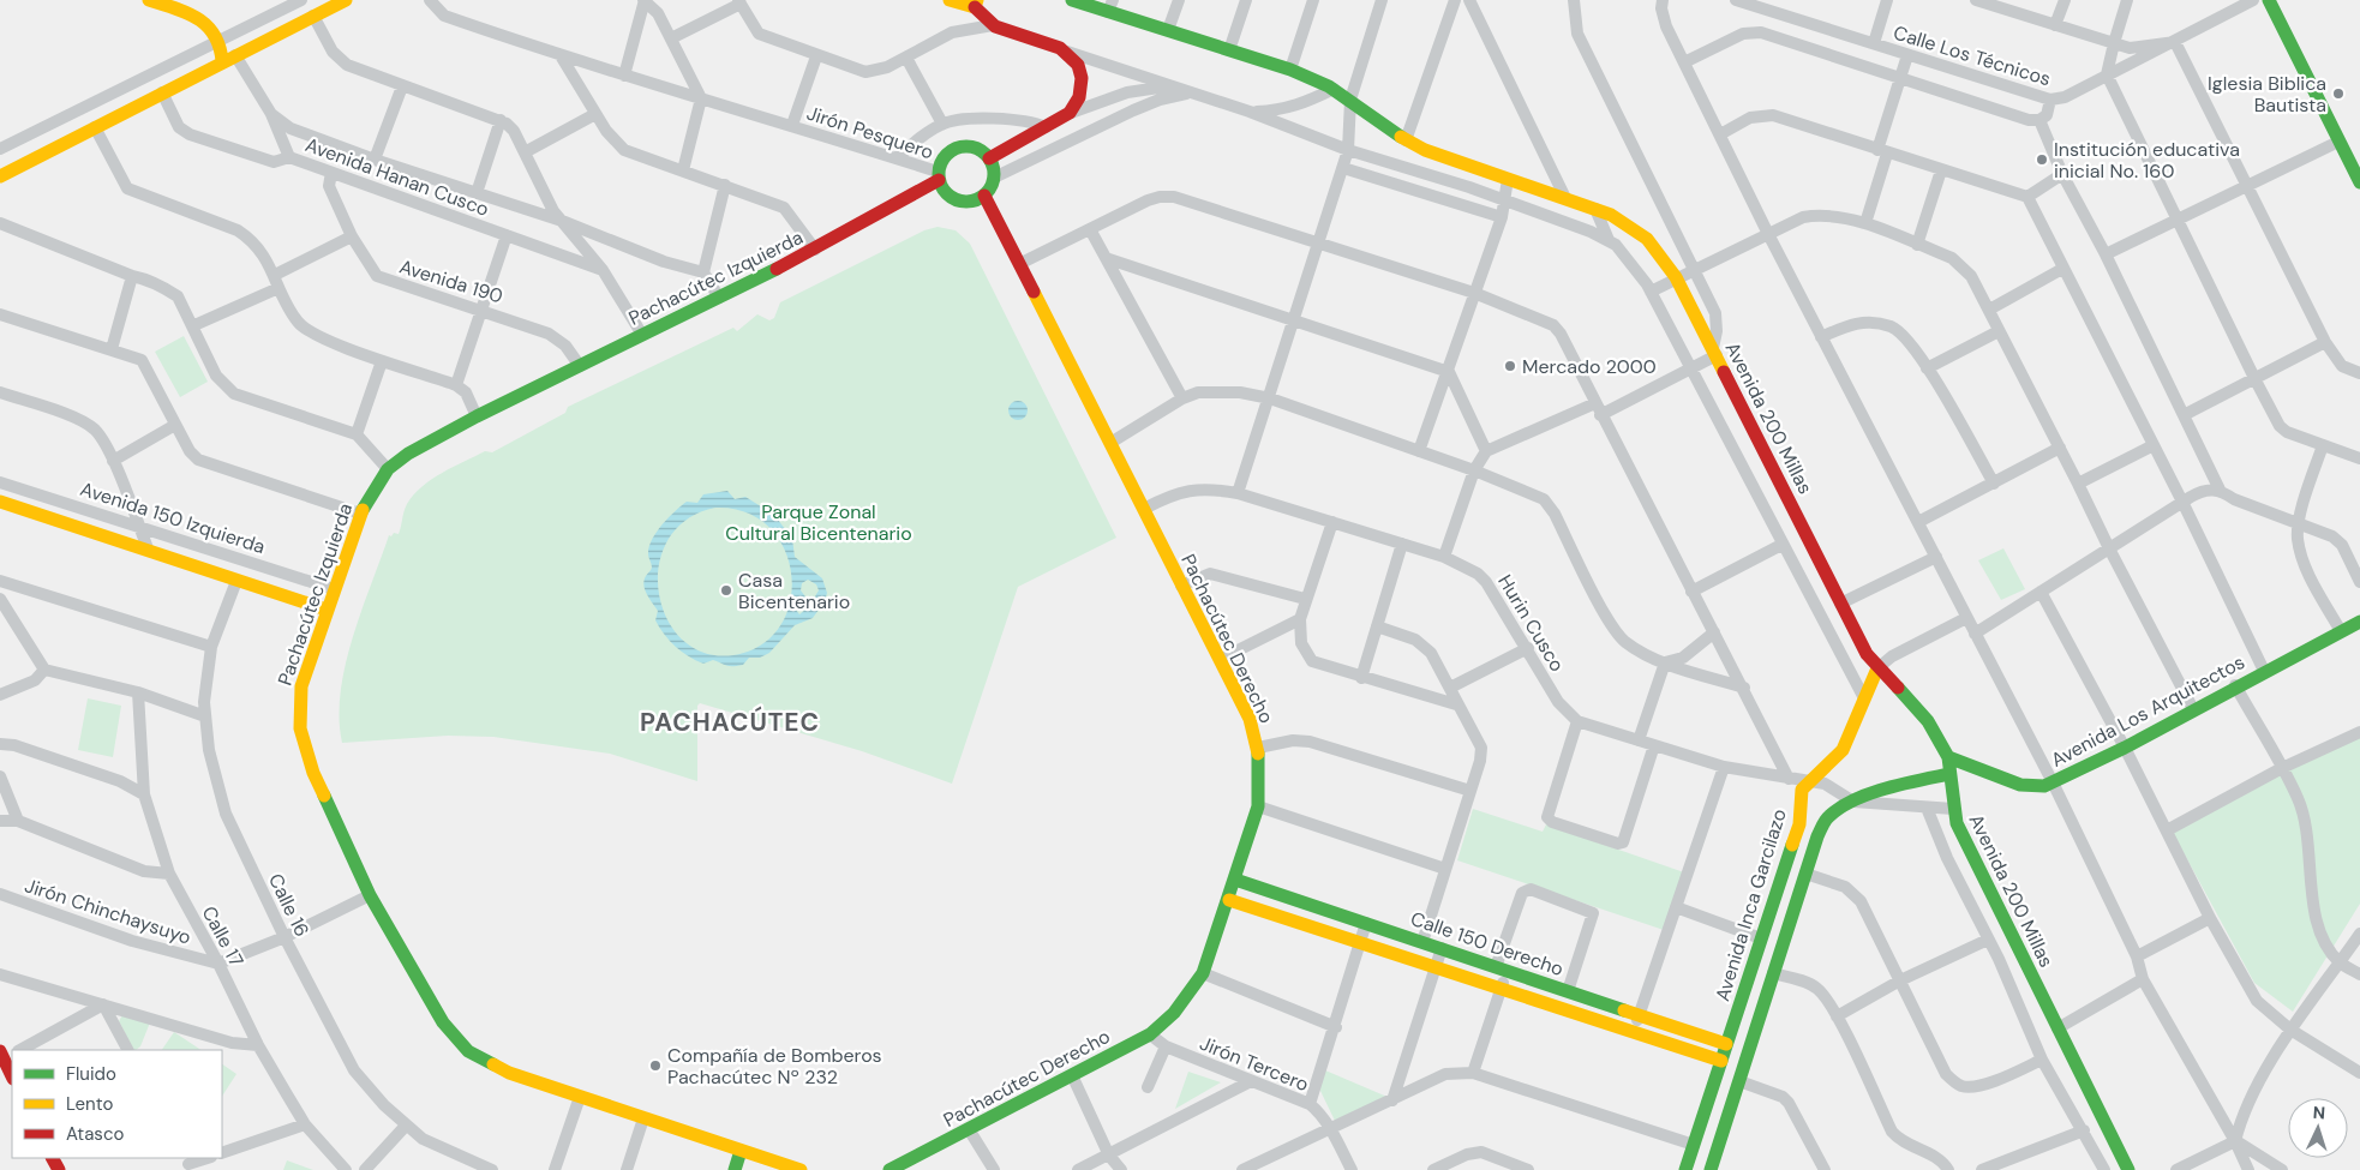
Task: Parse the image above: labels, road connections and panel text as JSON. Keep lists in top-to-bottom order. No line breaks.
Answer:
{"streets":{"street":["Calle Los Técnicos","Jirón Pesquero","Avenida Hanan Cusco","Pachacútec Izquierda","Avenida 190","Avenida 200 Millas","Avenida 150 Izquierda","Hurin Cusco","Pachacútec Derecho","Avenida Los Arquitectos","Calle 16","Avenida Inca Garcilazo","Jirón Chinchaysuyo","Calle 17","Calle 150 Derecho","Jirón Tercero"]},"crossings":[["Jirón Pesquero","Pachacútec Izquierda"],["Jirón Pesquero","Pachacútec Derecho"],["Avenida Hanan Cusco","Avenida 190"],["Pachacútec Izquierda","Avenida 190"],["Pachacútec Izquierda","Avenida 150 Izquierda"],["Pachacútec Izquierda","Pachacútec Derecho"],["Avenida 200 Millas","Avenida Los Arquitectos"],["Avenida 150 Izquierda","Calle 16"],["Hurin Cusco","Pachacútec Derecho"],["Hurin Cusco","Avenida Inca Garcilazo"],["Pachacútec Derecho","Calle 150 Derecho"],["Pachacútec Derecho","Jirón Tercero"],["Avenida Inca Garcilazo","Calle 150 Derecho"],["Jirón Chinchaysuyo","Calle 17"]],"districts":["PACHACÚTEC"],"parks":["Parque Zonal Cultural Bicentenario"],"places":["Iglesia Biblica Bautista","Institución educativa inicial No. 160","Mercado 2000","Casa Bicentenario","Compañía de Bomberos Pachacútec Nº 232"],"legend":["Fluido","Lento","Atasco"],"north":"top"}
